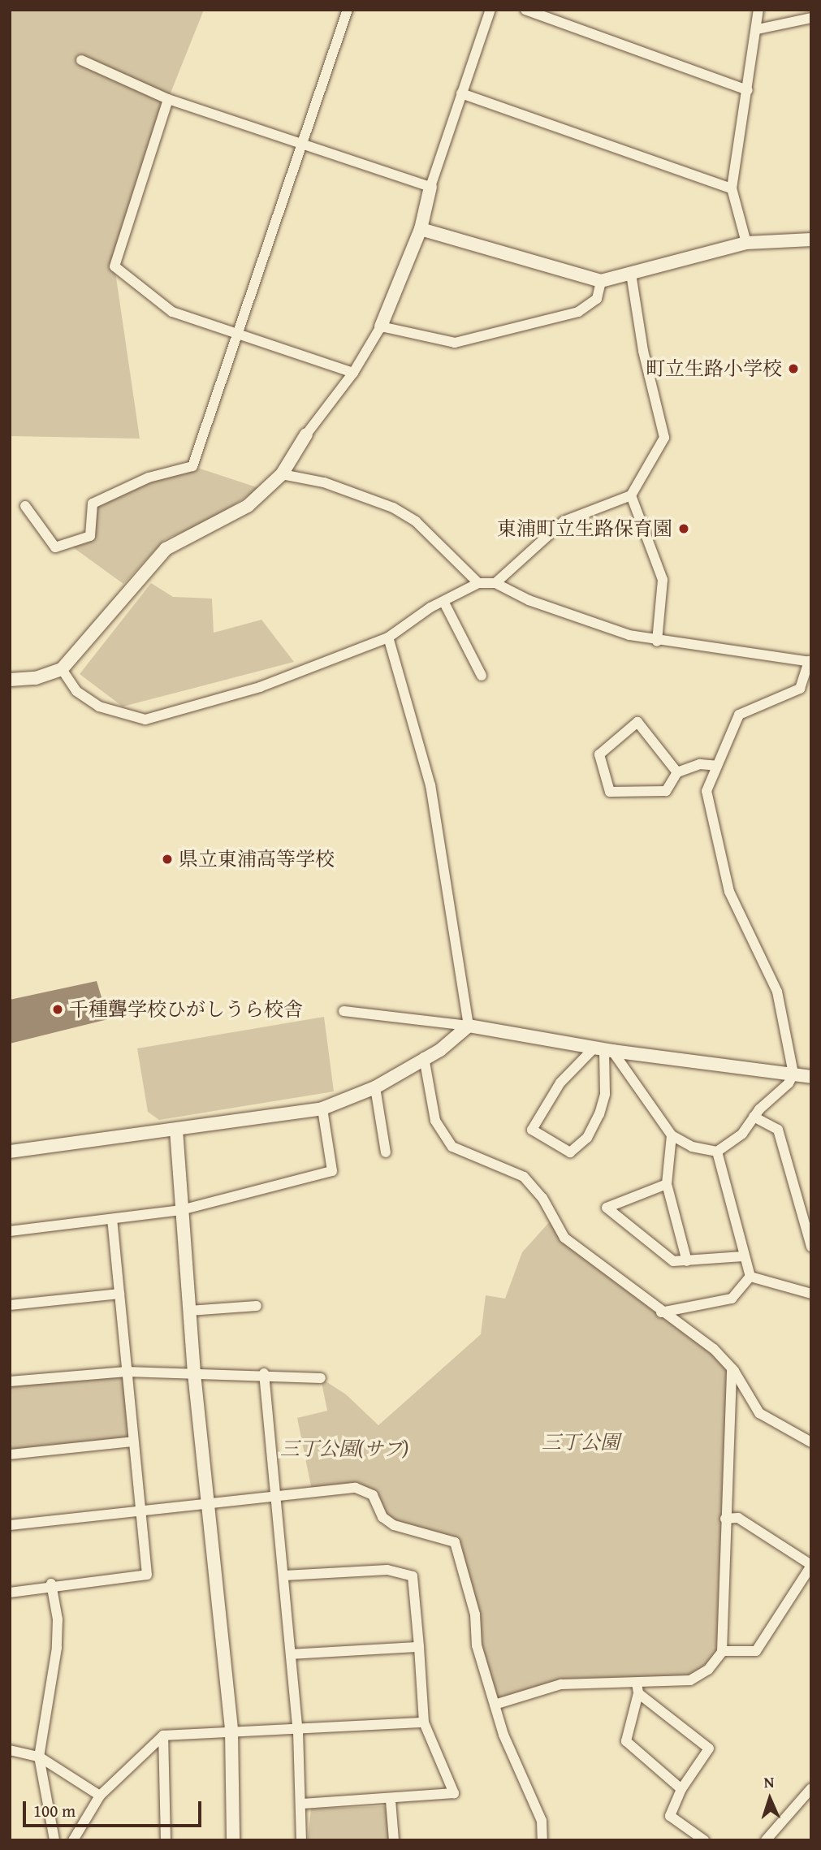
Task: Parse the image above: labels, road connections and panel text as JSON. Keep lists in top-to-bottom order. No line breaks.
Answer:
{"parks":["三丁公園","三丁公園(サブ)"],"places":["町立生路小学校","東浦町立生路保育園","県立東浦高等学校","千種聾学校ひがしうら校舎"],"scale_bar":"100 m","north":"top"}
